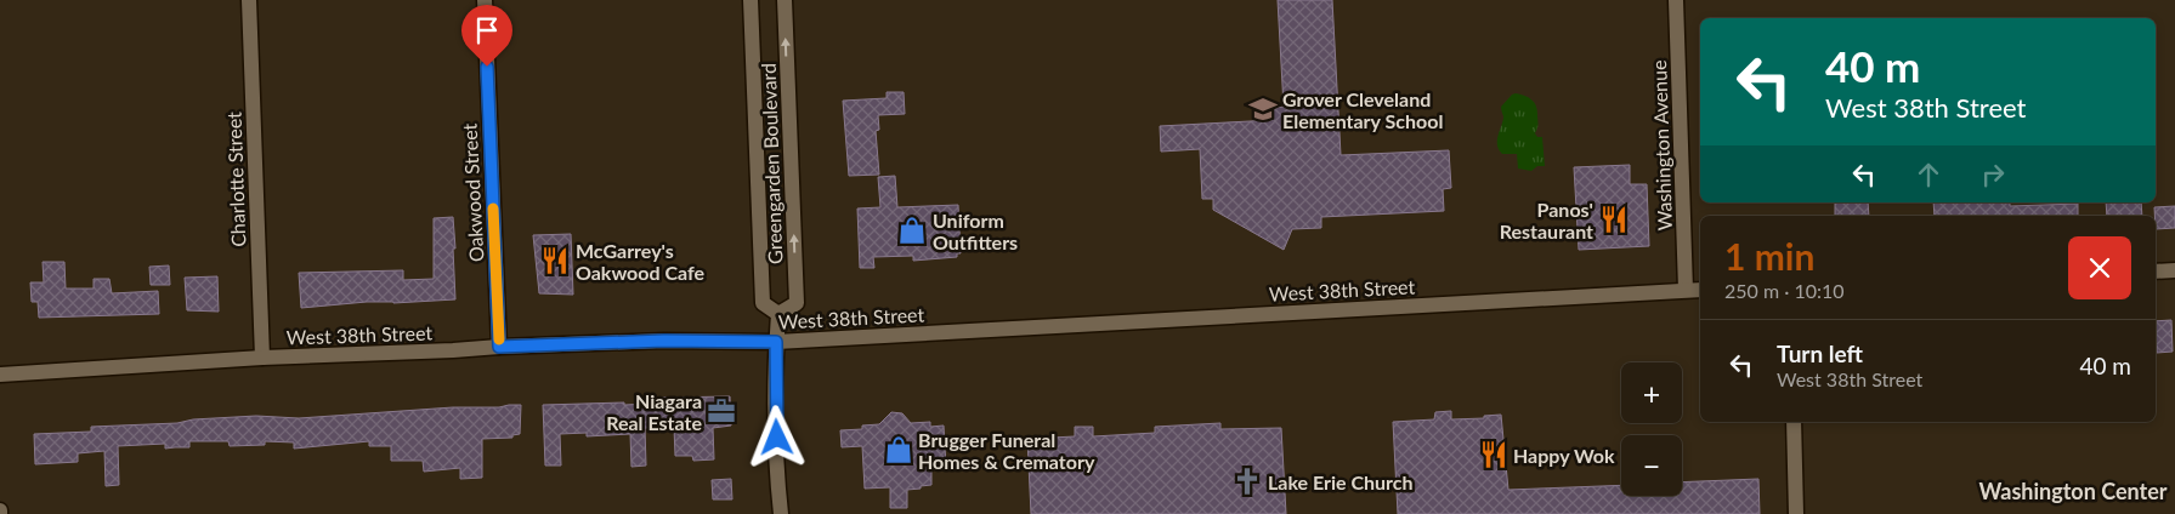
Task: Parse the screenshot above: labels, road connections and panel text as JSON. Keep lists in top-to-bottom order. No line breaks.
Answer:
{"streets":{"street":["Washington Avenue","Greengarden Boulevard","Charlotte Street","Oakwood Street","West 38th Street"]},"crossings":[["Washington Avenue","West 38th Street"],["Charlotte Street","West 38th Street"],["Oakwood Street","West 38th Street"]],"districts":["Washington Center"],"places":{"school or university":["Grover Cleveland Elementary School"],"restaurant":["Panos' Restaurant","McGarrey's Oakwood Cafe","Happy Wok"],"shop":["Uniform Outfitters","Brugger Funeral Homes & Crematory"],"office":["Niagara Real Estate"],"church":["Lake Erie Church"]},"page":{"turn":["40 m","West 38th Street"],"heading":["1 min","250 m · 10:10"],"list":[{"name":"Turn left","note":"West 38th Street","value":"40 m"}],"map_buttons":["+","−"]}}
